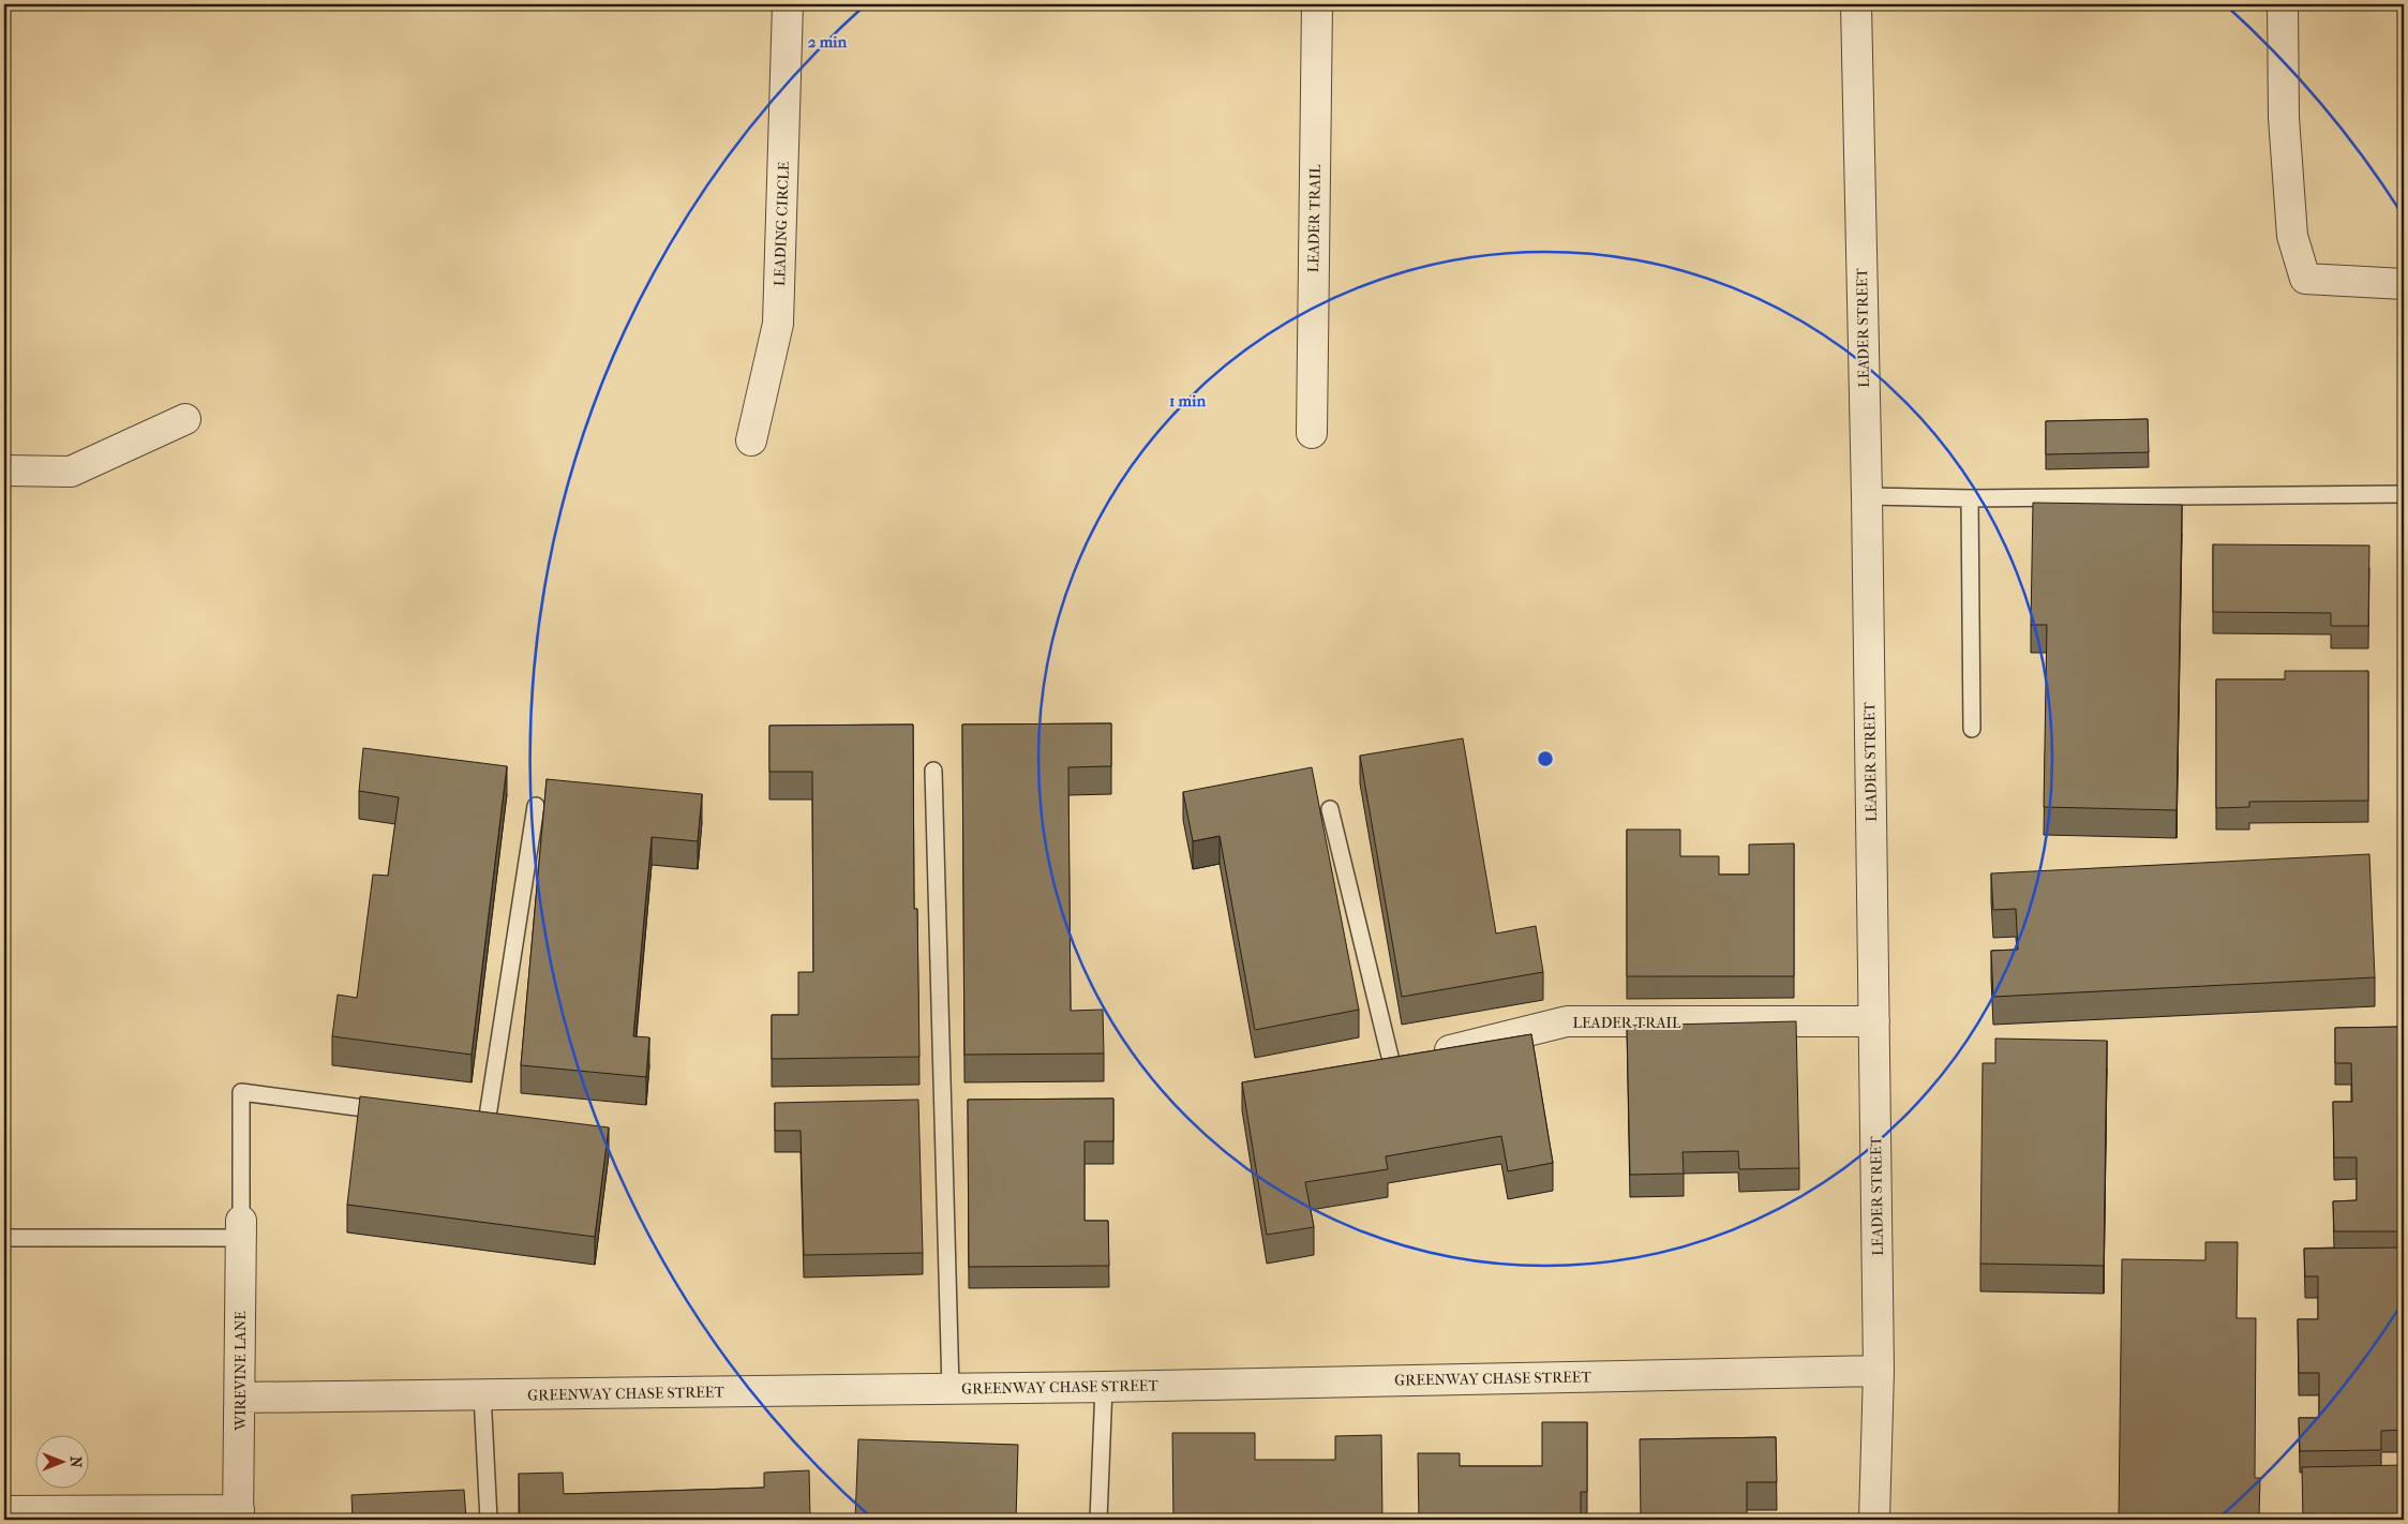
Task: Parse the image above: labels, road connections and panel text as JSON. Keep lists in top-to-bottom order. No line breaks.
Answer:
{"streets":{"street":["LEADER TRAIL","LEADING CIRCLE","LEADER STREET","WIREVINE LANE","GREENWAY CHASE STREET"]},"crossings":[["LEADER TRAIL","LEADER STREET"],["LEADER STREET","GREENWAY CHASE STREET"],["WIREVINE LANE","GREENWAY CHASE STREET"]],"north":"right","rings":["2 min","1 min"]}
